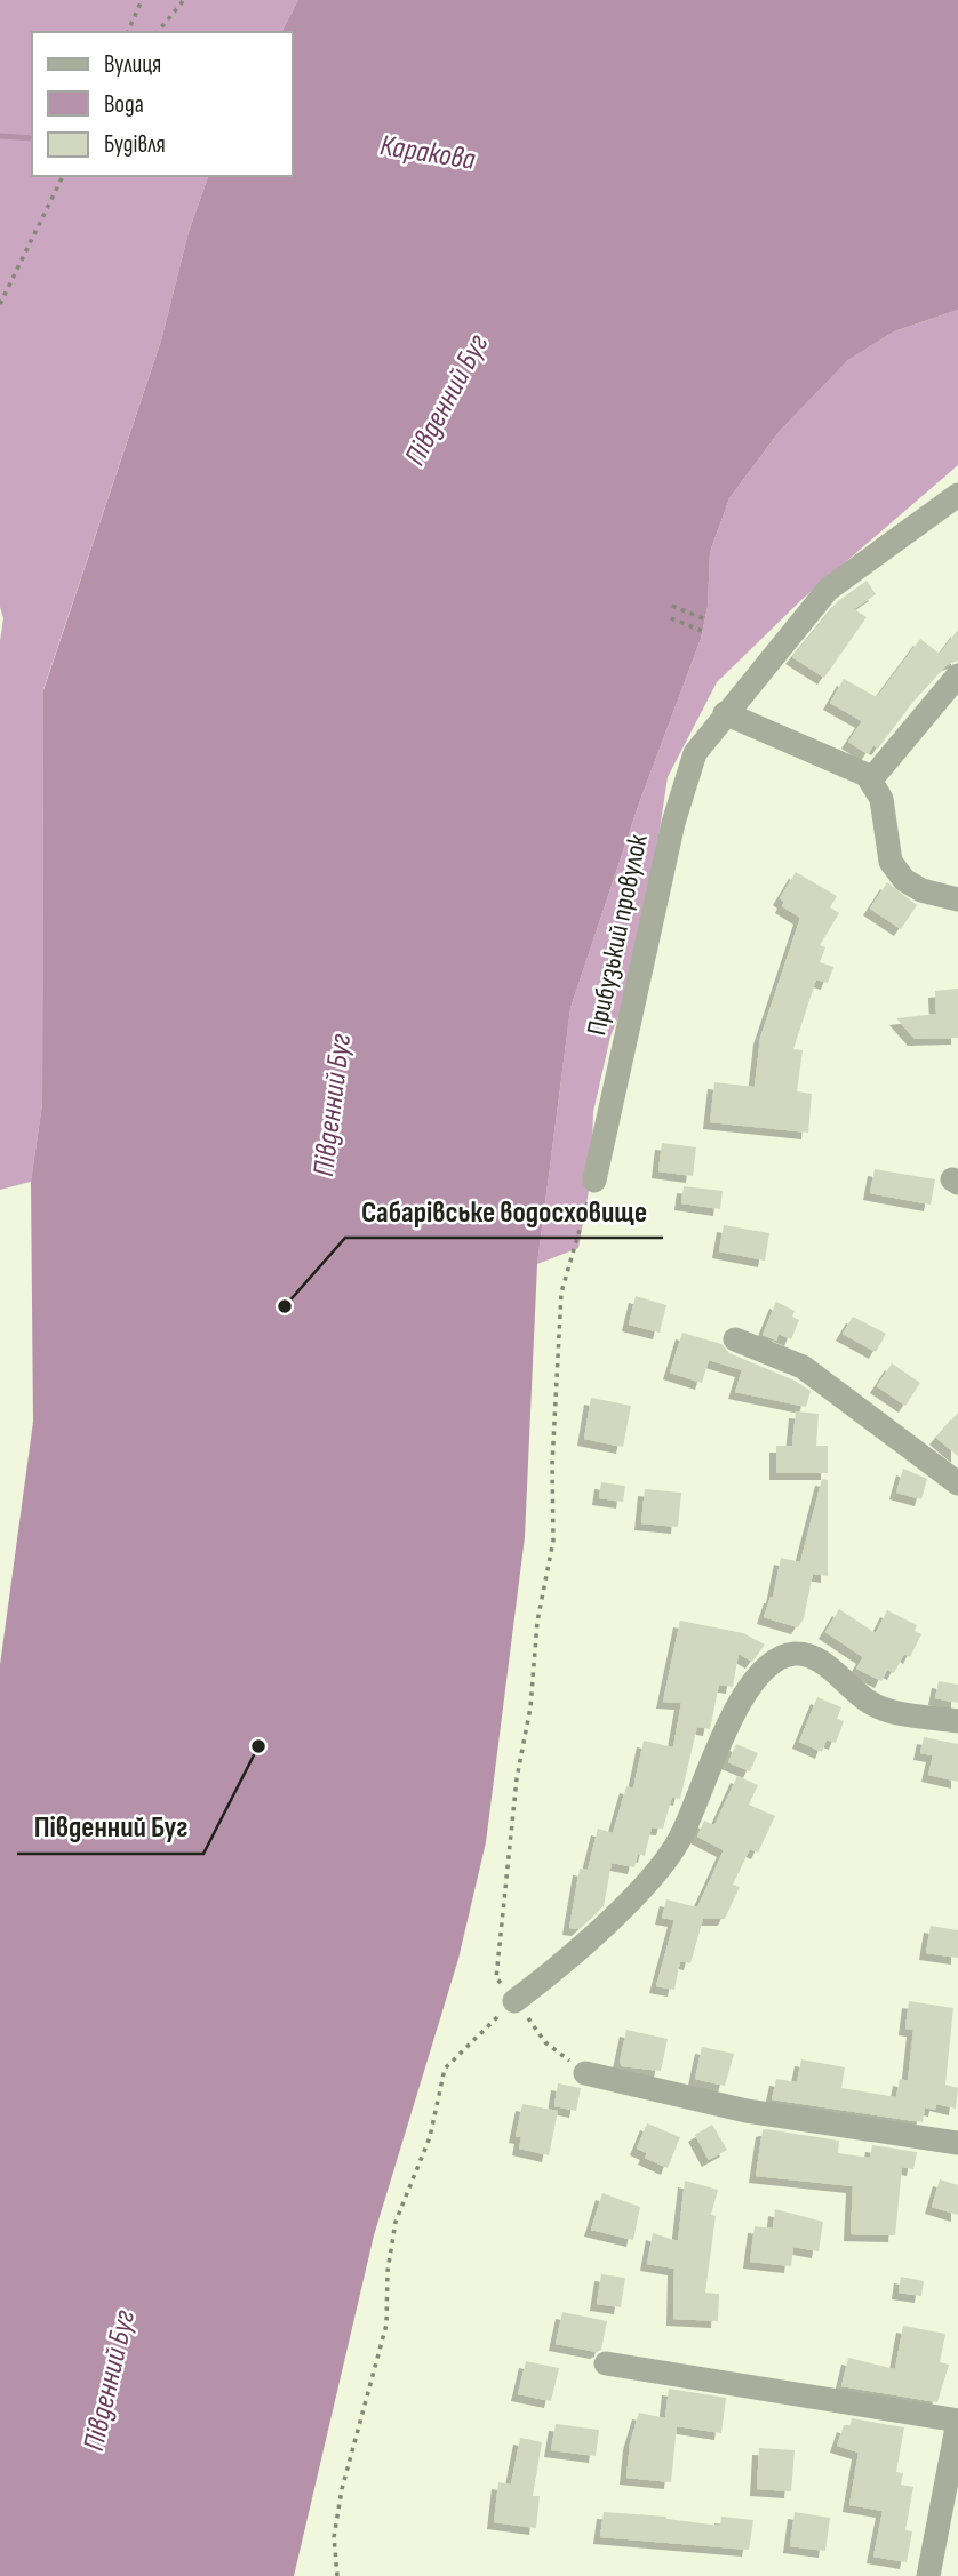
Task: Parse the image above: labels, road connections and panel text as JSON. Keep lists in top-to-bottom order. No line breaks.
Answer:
{"streets":{"street":["Прибузький провулок"]},"water":["Каракова","Південний Буг"],"places":["Сабарівське водосховище","Південний Буг"],"legend":["Вулиця","Вода","Будівля"]}
